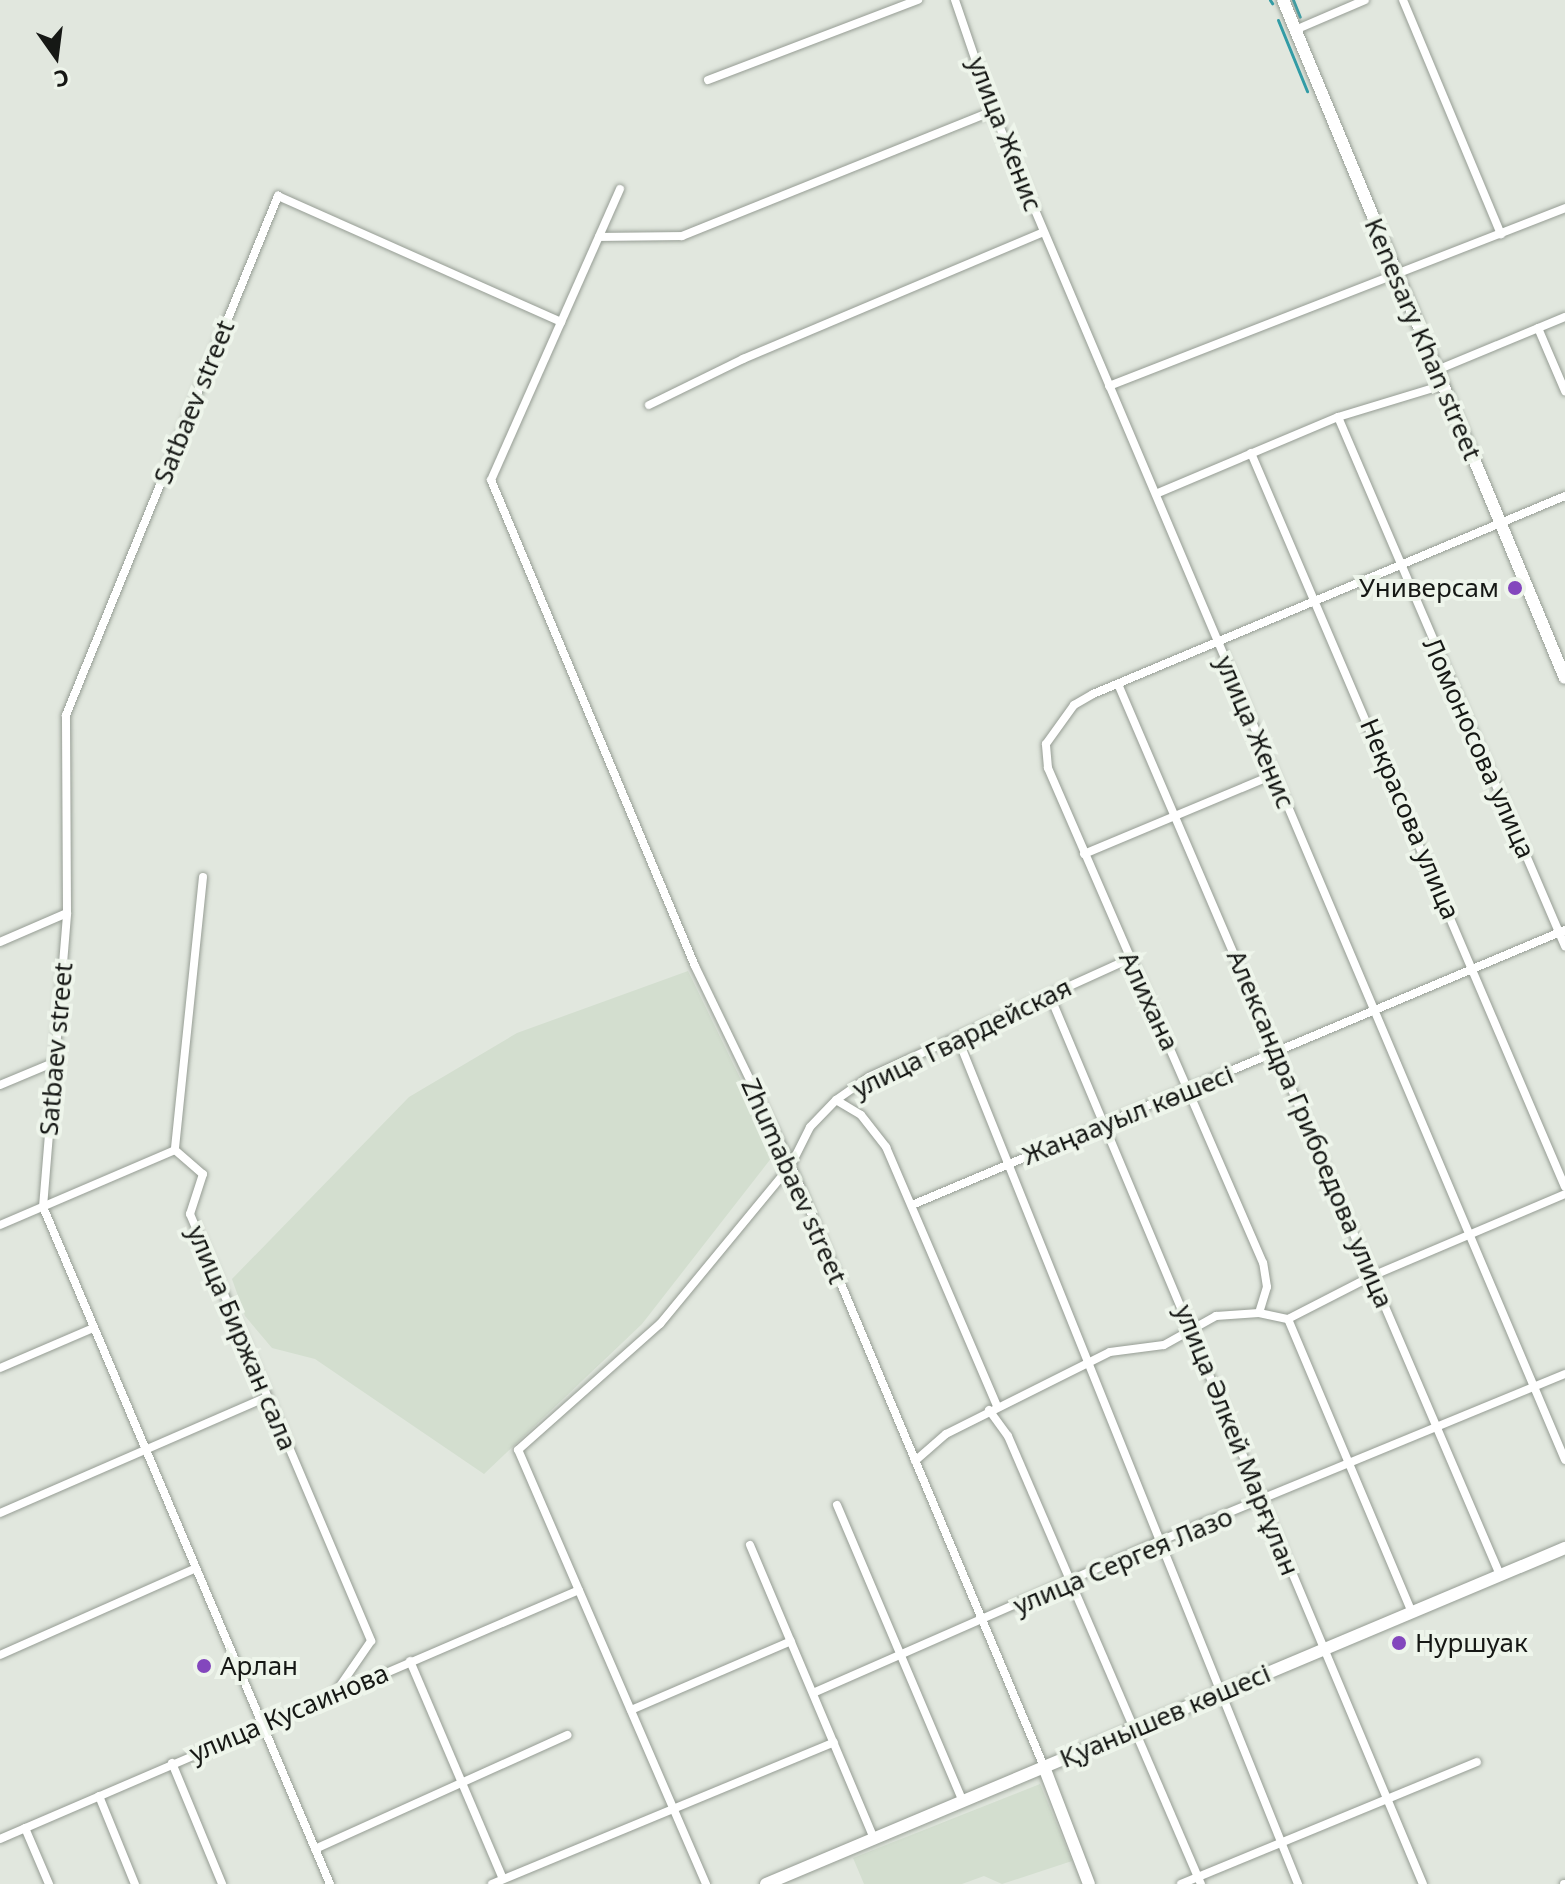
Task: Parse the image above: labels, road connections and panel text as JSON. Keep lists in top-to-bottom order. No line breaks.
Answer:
{"streets":{"street":["улица Женис","Kenesary Khan street","Satbaev street","Ломоносова улица","Некрасова улица","Алихана","улица Гвардейская","Жаңаауыл көшесі","Александра Грибоедова улица","Zhumabaev street","улица Биржан сала","улица Әлкей Марғұлан","улица Сергея Лазо","улица Кусаинова","Қуанышев көшесі"]},"crossings":[["улица Женис","Жаңаауыл көшесі"],["улица Женис","улица Сергея Лазо"],["Satbaev street","Zhumabaev street"],["Satbaev street","улица Кусаинова"],["Ломоносова улица","Жаңаауыл көшесі"],["Некрасова улица","Жаңаауыл көшесі"],["Алихана","улица Гвардейская"],["Алихана","Жаңаауыл көшесі"],["Алихана","Александра Грибоедова улица"],["улица Гвардейская","Zhumabaev street"],["улица Гвардейская","улица Әлкей Марғұлан"],["улица Гвардейская","улица Кусаинова"],["Жаңаауыл көшесі","Александра Грибоедова улица"],["Жаңаауыл көшесі","улица Әлкей Марғұлан"],["Александра Грибоедова улица","улица Сергея Лазо"],["Александра Грибоедова улица","Қуанышев көшесі"],["Zhumabaev street","улица Сергея Лазо"],["Zhumabaev street","Қуанышев көшесі"],["улица Биржан сала","улица Кусаинова"],["улица Әлкей Марғұлан","улица Сергея Лазо"],["улица Әлкей Марғұлан","Қуанышев көшесі"]],"places":["Универсам","Нуршуак","Арлан"],"north":"bottom"}
